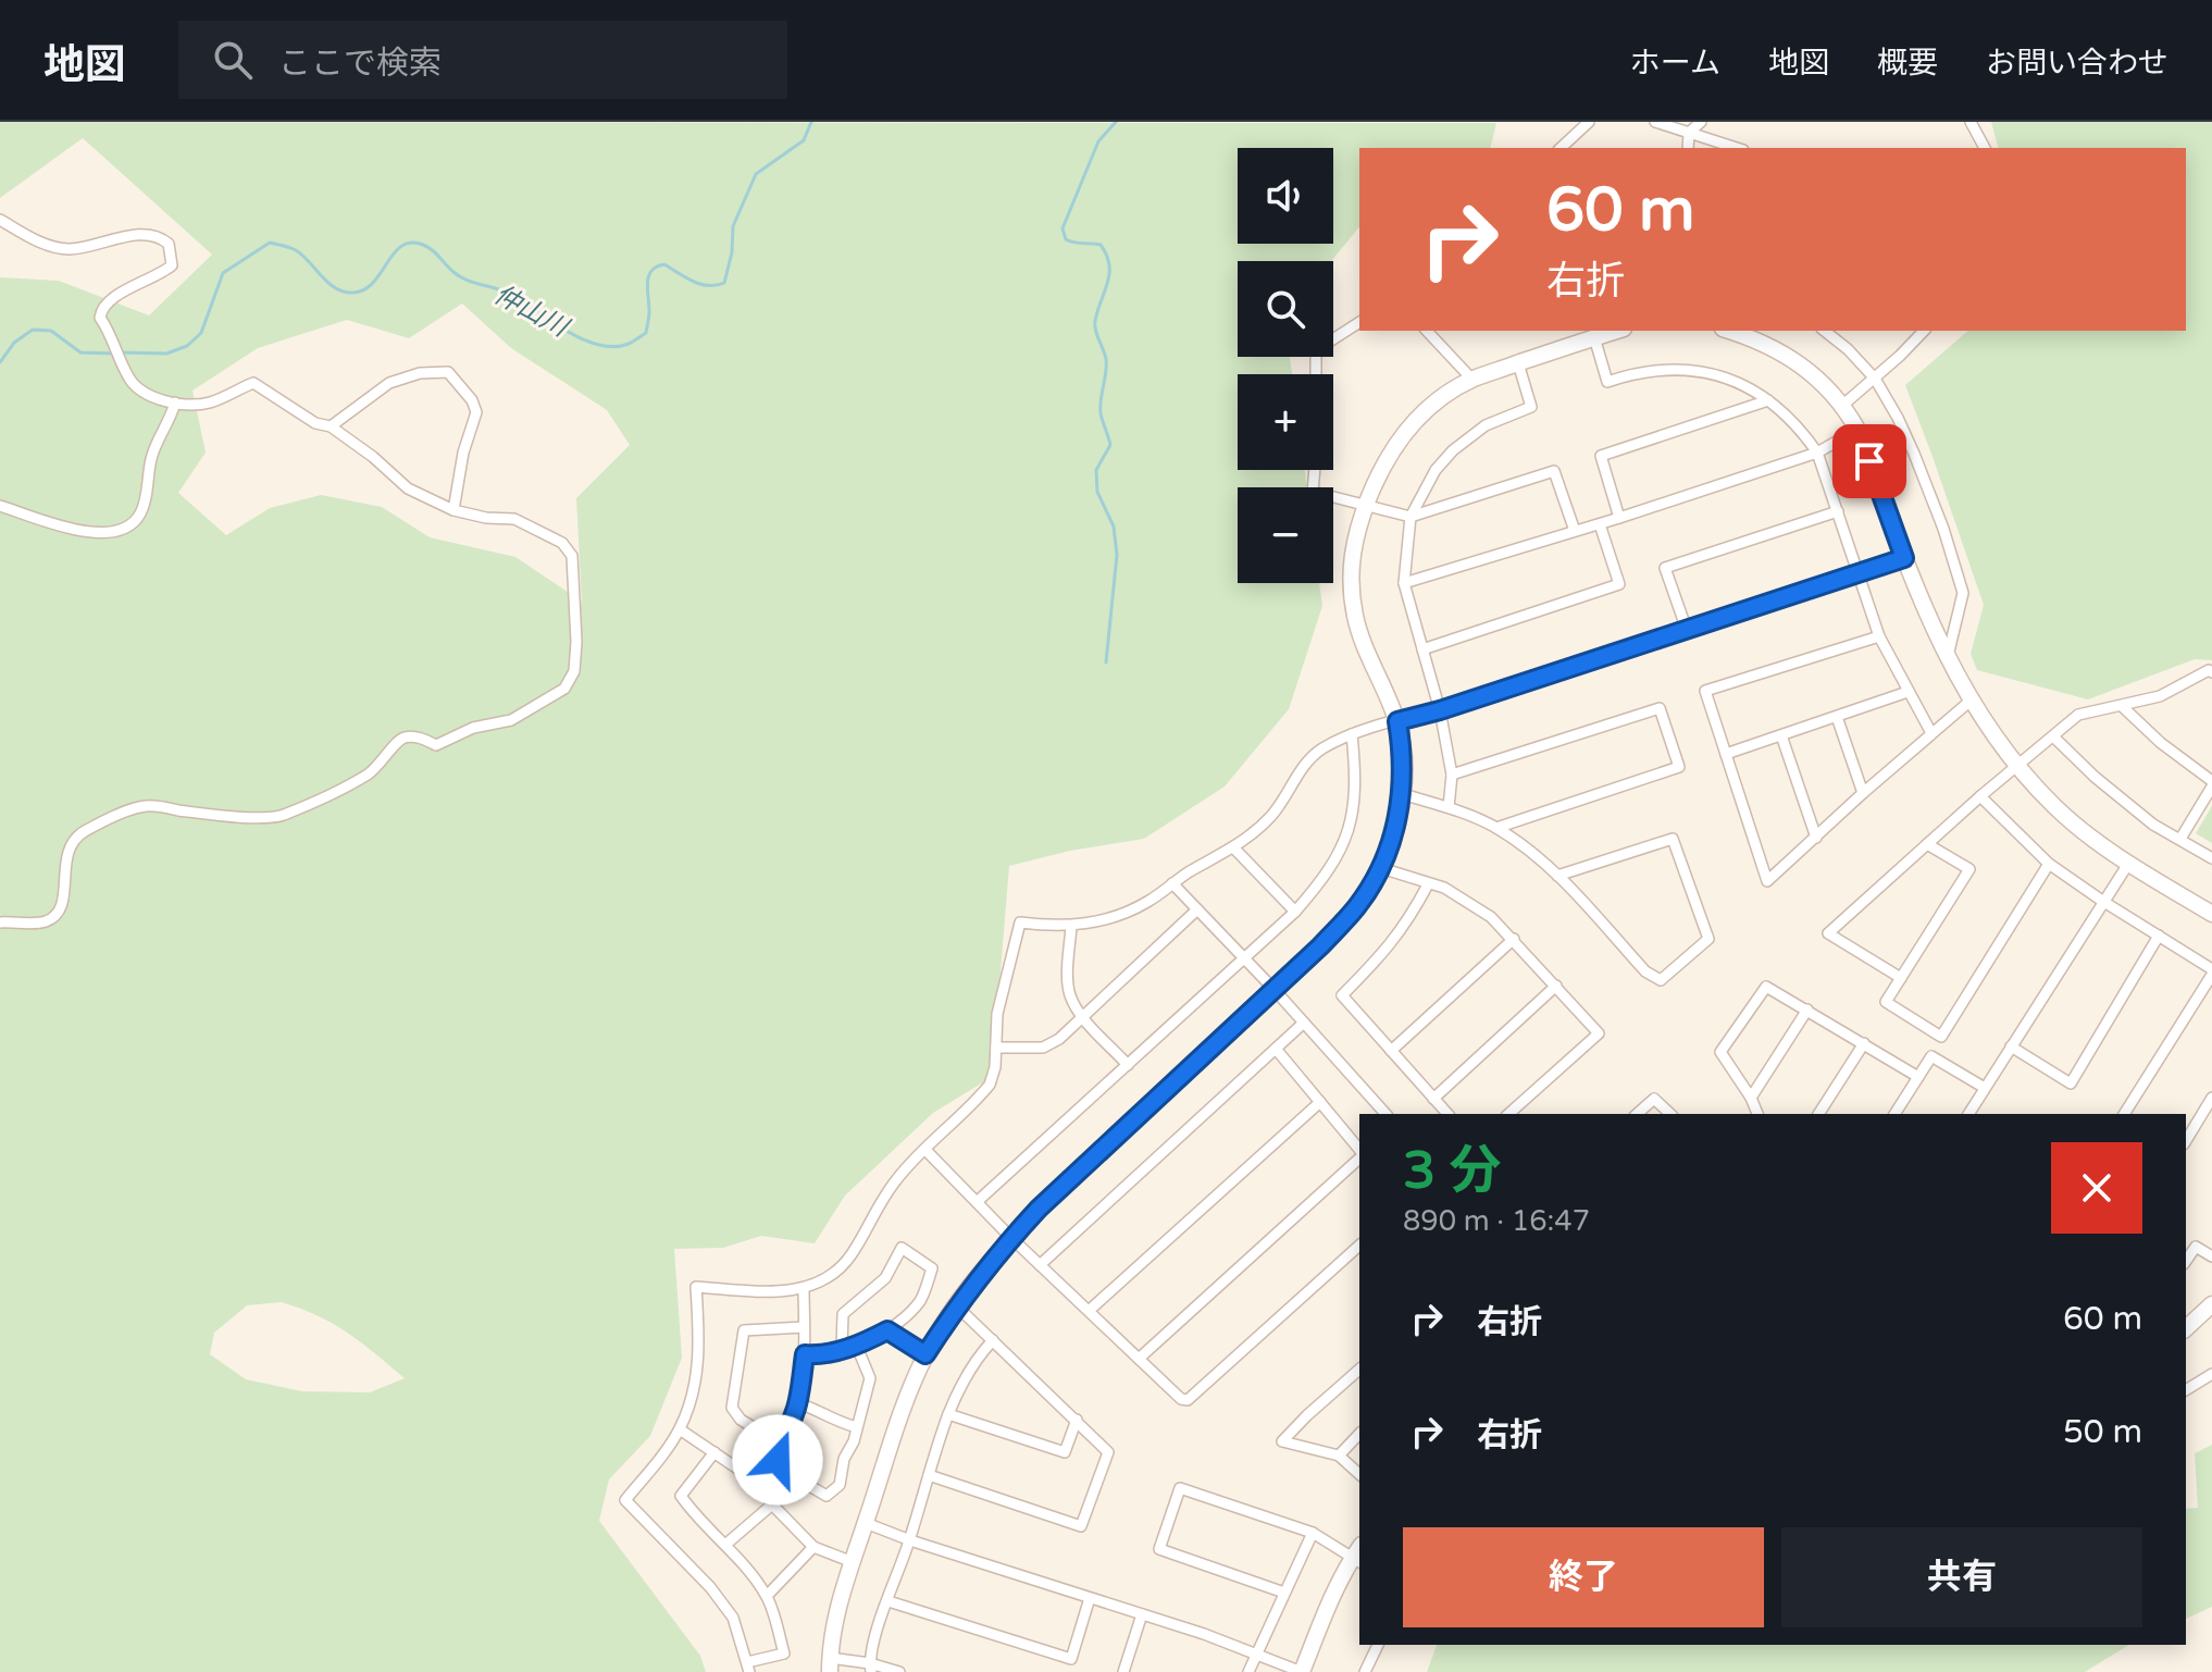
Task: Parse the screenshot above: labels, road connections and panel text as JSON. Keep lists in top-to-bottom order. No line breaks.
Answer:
{"water":["仲山川"],"page":{"header":"地図","search":"ここで検索","nav":["ホーム","地図","概要","お問い合わせ"],"map_buttons":["+","−"],"turn":["60 m","右折"],"heading":["3 分","890 m · 16:47"],"list":[{"name":"右折","value":"60 m"},{"name":"右折","value":"50 m"}],"buttons":["終了","共有"]}}
